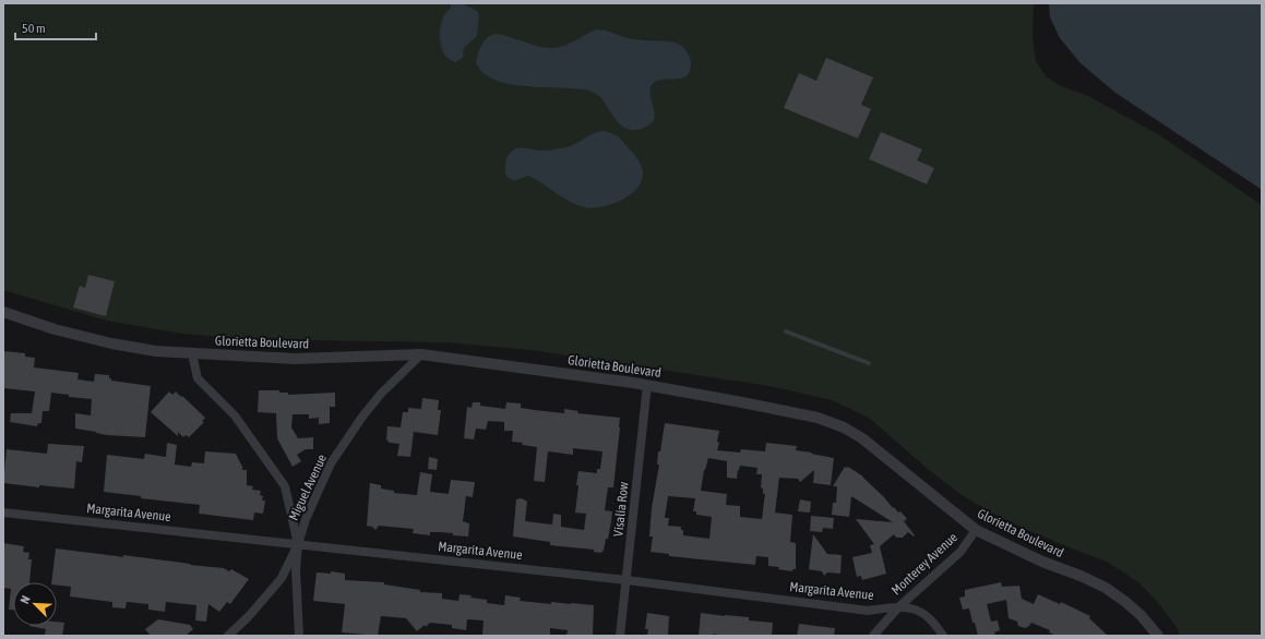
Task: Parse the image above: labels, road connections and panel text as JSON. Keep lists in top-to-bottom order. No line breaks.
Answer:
{"streets":{"street":["Glorietta Boulevard","Miguel Avenue","Visalia Row","Margarita Avenue","Monterey Avenue"]},"crossings":[["Glorietta Boulevard","Miguel Avenue"],["Glorietta Boulevard","Visalia Row"],["Glorietta Boulevard","Monterey Avenue"],["Miguel Avenue","Margarita Avenue"],["Visalia Row","Margarita Avenue"],["Margarita Avenue","Monterey Avenue"]],"scale_bar":"50 m","north":"top left"}
